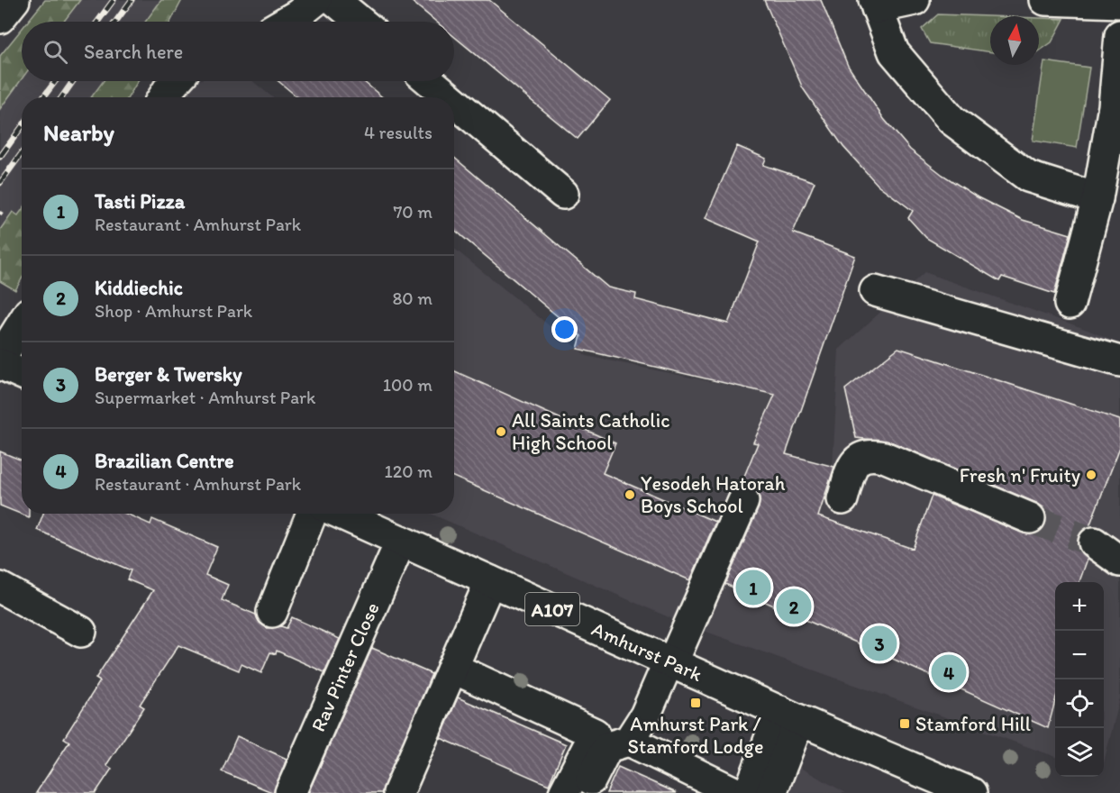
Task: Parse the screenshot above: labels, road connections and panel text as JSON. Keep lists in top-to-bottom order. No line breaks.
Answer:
{"streets":{"street":["A107","Amhurst Park","Rav Pinter Close"]},"crossings":[["Amhurst Park","Rav Pinter Close"]],"places":{"other":["All Saints Catholic High School","Fresh n' Fruity","Yesodeh Hatorah Boys School"],"transit":["Amhurst Park / Stamford Lodge","Stamford Hill"]},"north":"top","page":{"search":"Search here","heading":["Nearby","4 results"],"list":[{"mark":"1","name":"Tasti Pizza","note":"Restaurant · Amhurst Park","value":"70 m"},{"mark":"2","name":"Kiddiechic","note":"Shop · Amhurst Park","value":"80 m"},{"mark":"3","name":"Berger & Twersky","note":"Supermarket · Amhurst Park","value":"100 m"},{"mark":"4","name":"Brazilian Centre","note":"Restaurant · Amhurst Park","value":"120 m"}],"pins":["1","2","3","4"],"map_buttons":["+","−"]}}
